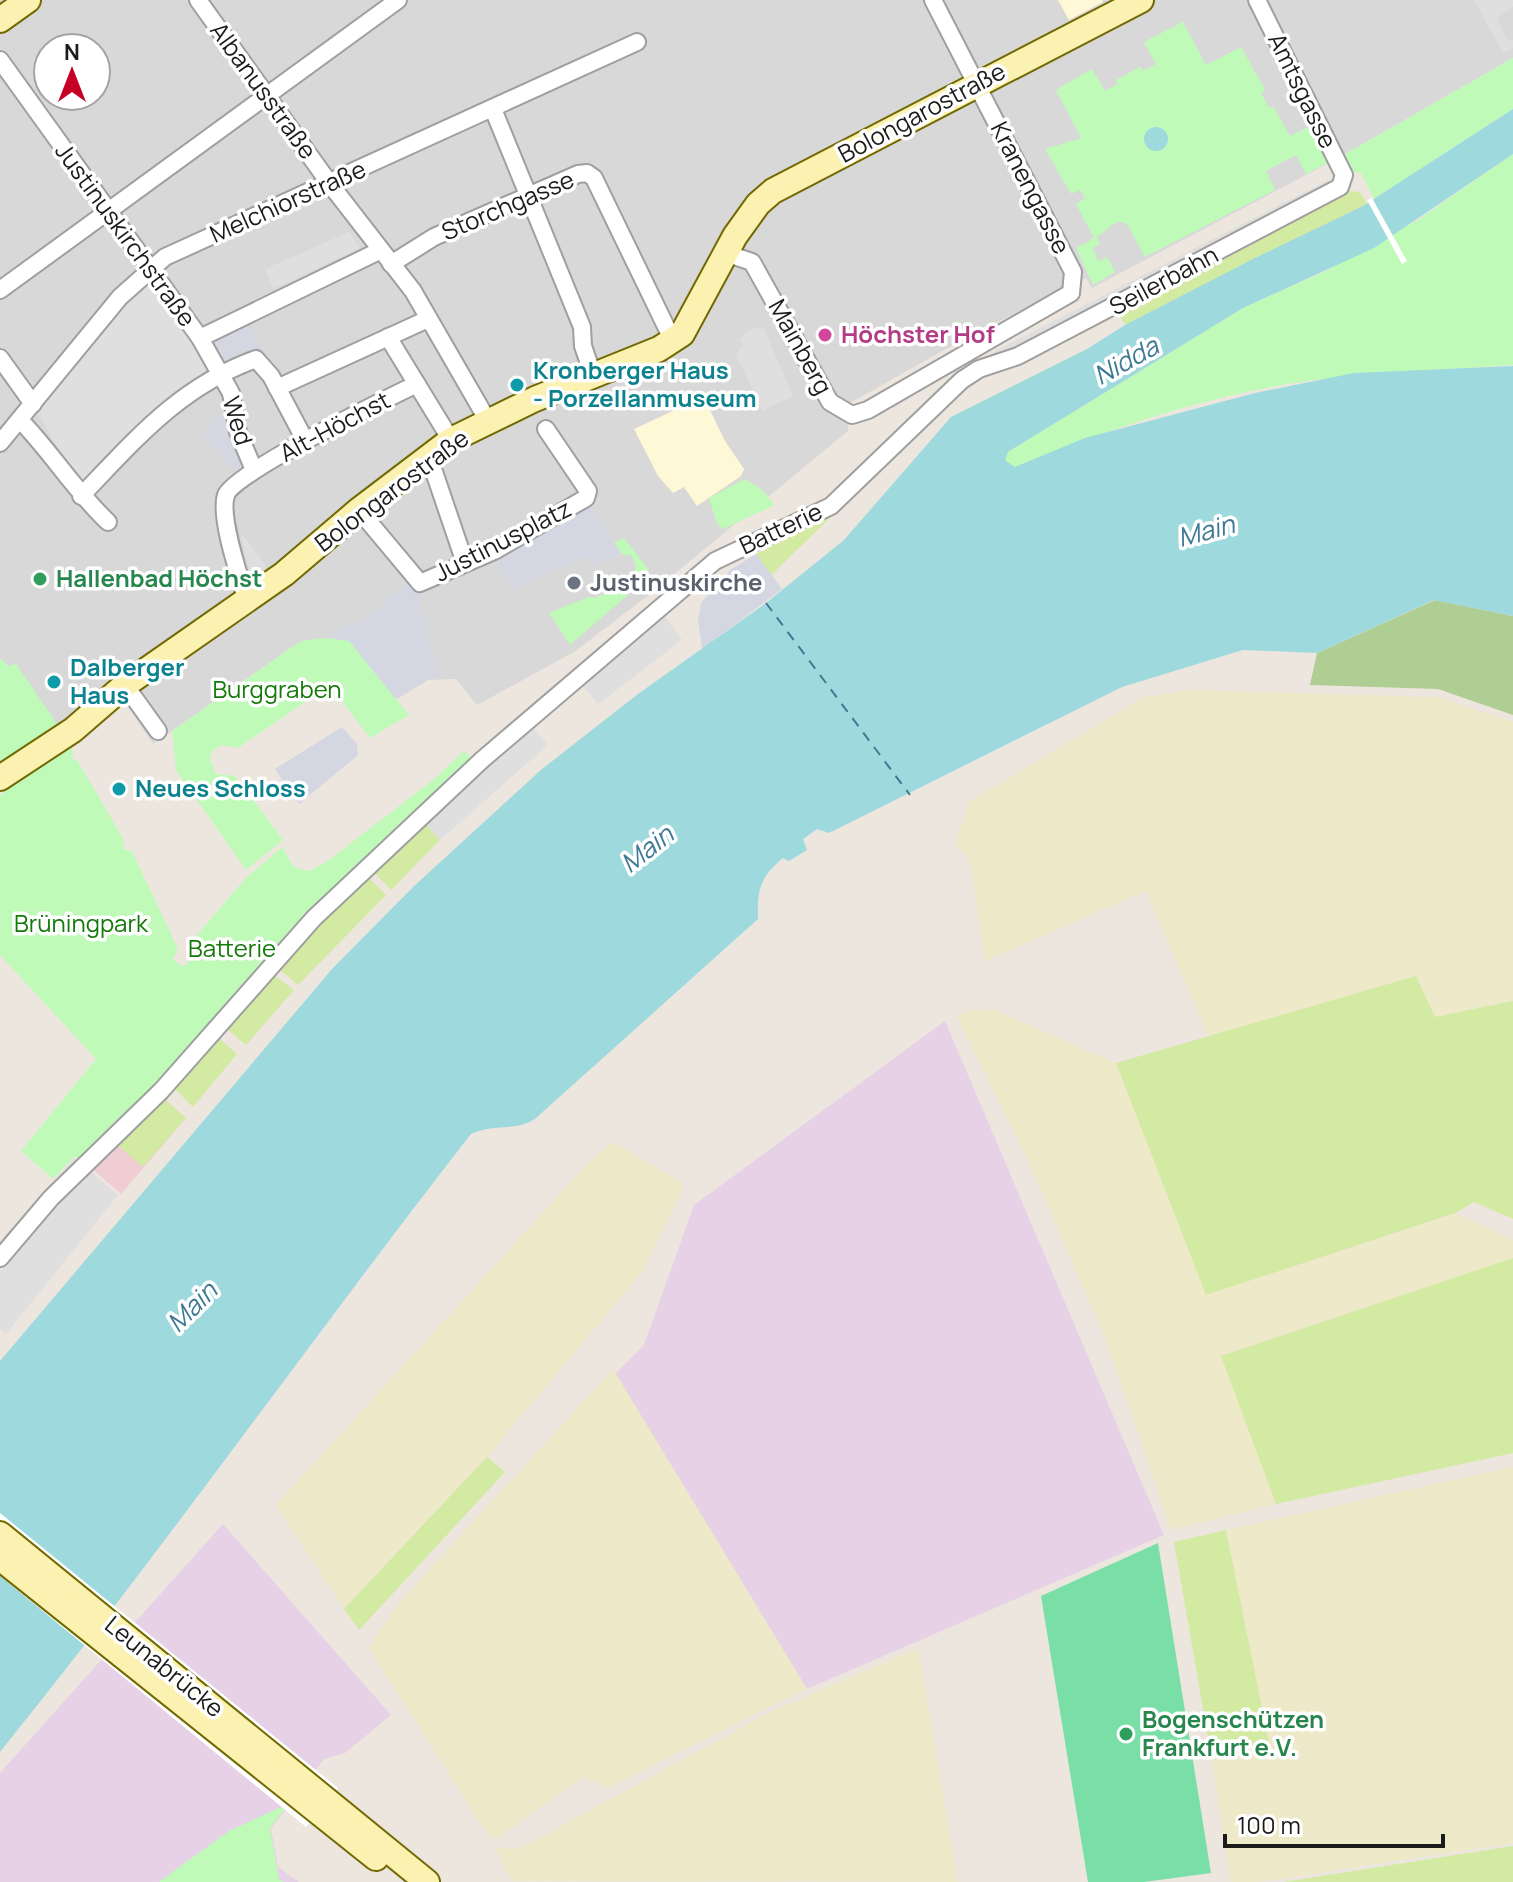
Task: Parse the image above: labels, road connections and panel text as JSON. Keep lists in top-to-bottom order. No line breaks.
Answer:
{"streets":{"street":["Albanusstraße","Amtsgasse","Bolongarostraße","Kranengasse","Melchiorstraße","Storchgasse","Justinuskirchstraße","Seilerbahn","Mainberg","Wed","Alt-Höchst","Batterie","Justinusplatz","Leunabrücke"]},"crossings":[["Albanusstraße","Bolongarostraße"],["Albanusstraße","Melchiorstraße"],["Albanusstraße","Storchgasse"],["Amtsgasse","Seilerbahn"],["Bolongarostraße","Kranengasse"],["Bolongarostraße","Storchgasse"],["Bolongarostraße","Mainberg"],["Bolongarostraße","Wed"],["Bolongarostraße","Justinusplatz"],["Kranengasse","Mainberg"],["Melchiorstraße","Justinuskirchstraße"],["Justinuskirchstraße","Wed"],["Seilerbahn","Batterie"],["Wed","Alt-Höchst"]],"water":["Nidda","Main"],"parks":["Burggraben","Brüningpark","Batterie"],"places":["Höchster Hof","Kronberger Haus - Porzellanmuseum","Hallenbad Höchst","Justinuskirche","Dalberger Haus","Neues Schloss","Bogenschützen Frankfurt e.V."],"scale_bar":"100 m","north":"top"}
